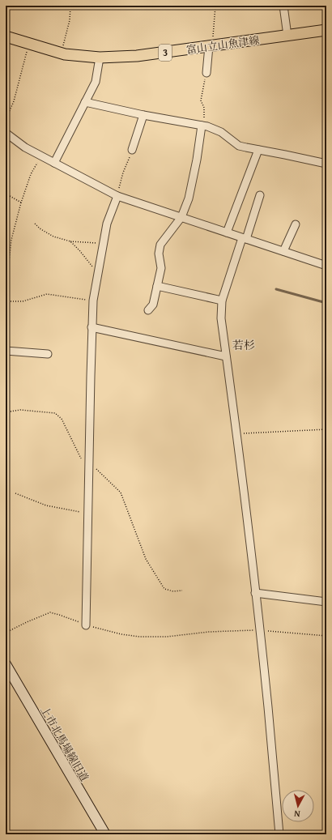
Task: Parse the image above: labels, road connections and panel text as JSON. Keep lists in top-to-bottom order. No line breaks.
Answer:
{"streets":{"main road":["富山立山魚津線","3"],"street":["上市北馬場線旧道"]},"districts":["若杉"],"north":"bottom"}
